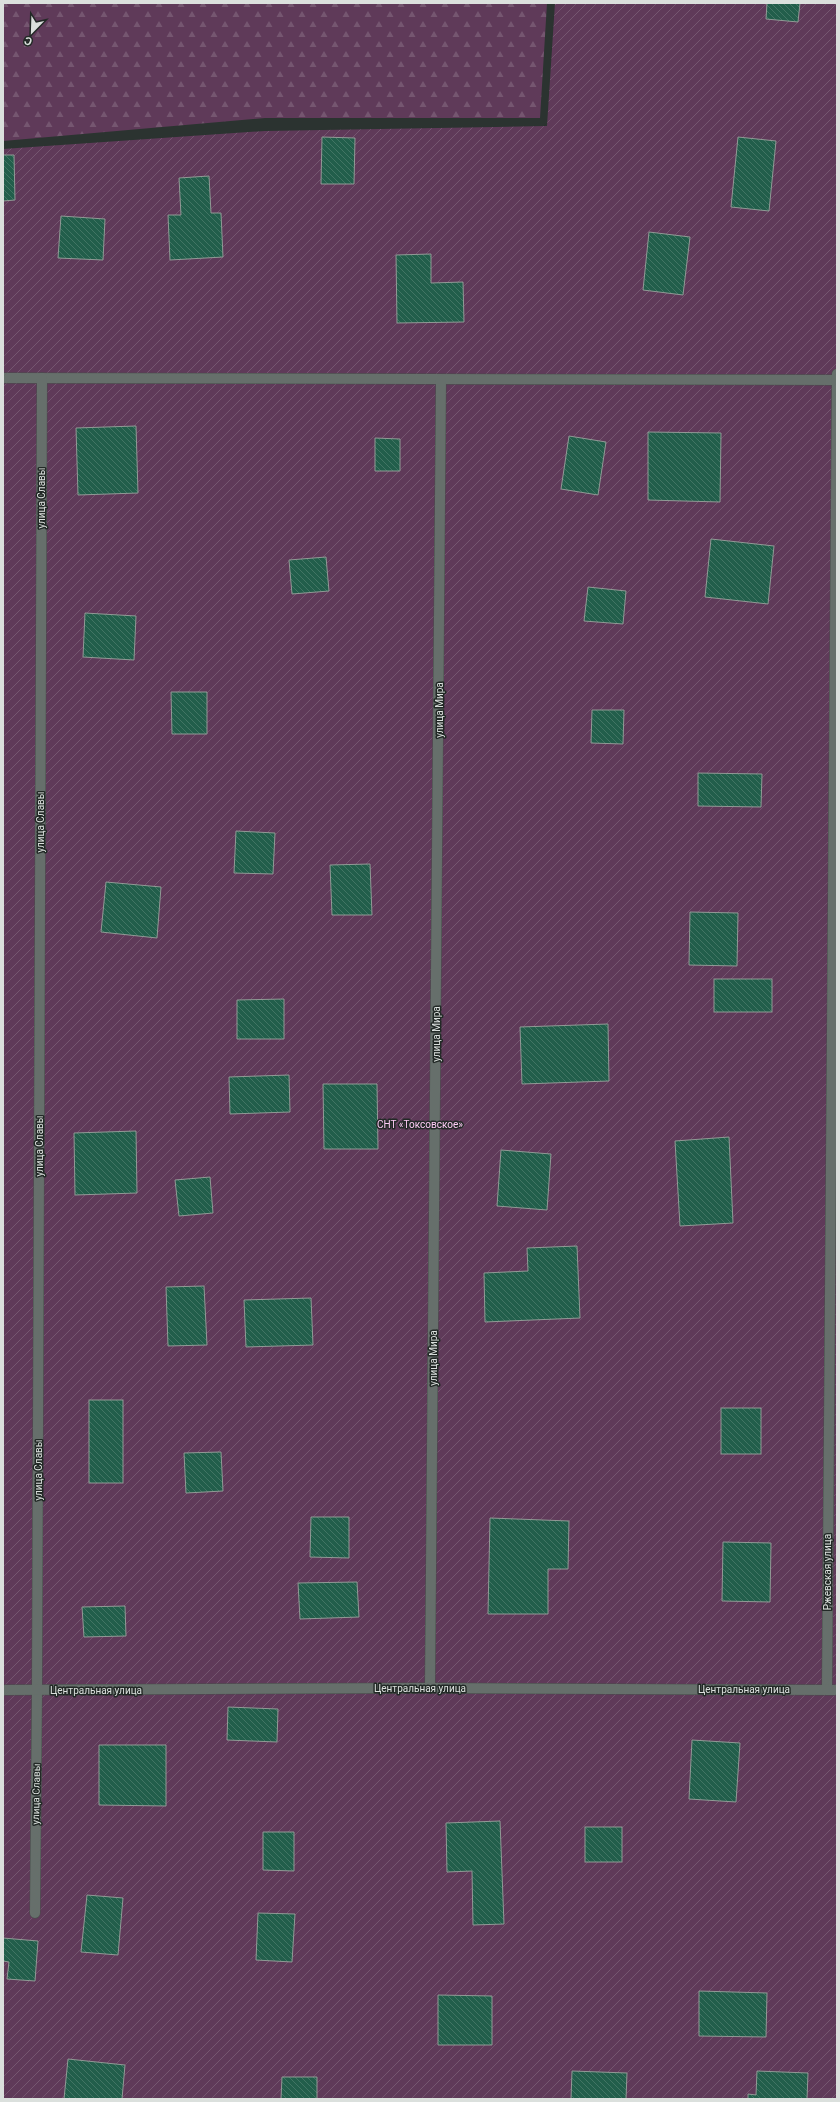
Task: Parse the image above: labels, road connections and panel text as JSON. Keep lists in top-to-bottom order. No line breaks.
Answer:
{"streets":{"street":["улица Славы","улица Мира","Ржевская улица","Центральная улица"]},"crossings":[["улица Славы","Центральная улица"],["улица Мира","Центральная улица"],["Ржевская улица","Центральная улица"]],"parks":["СНТ «Токсовское»"],"north":"bottom left"}
